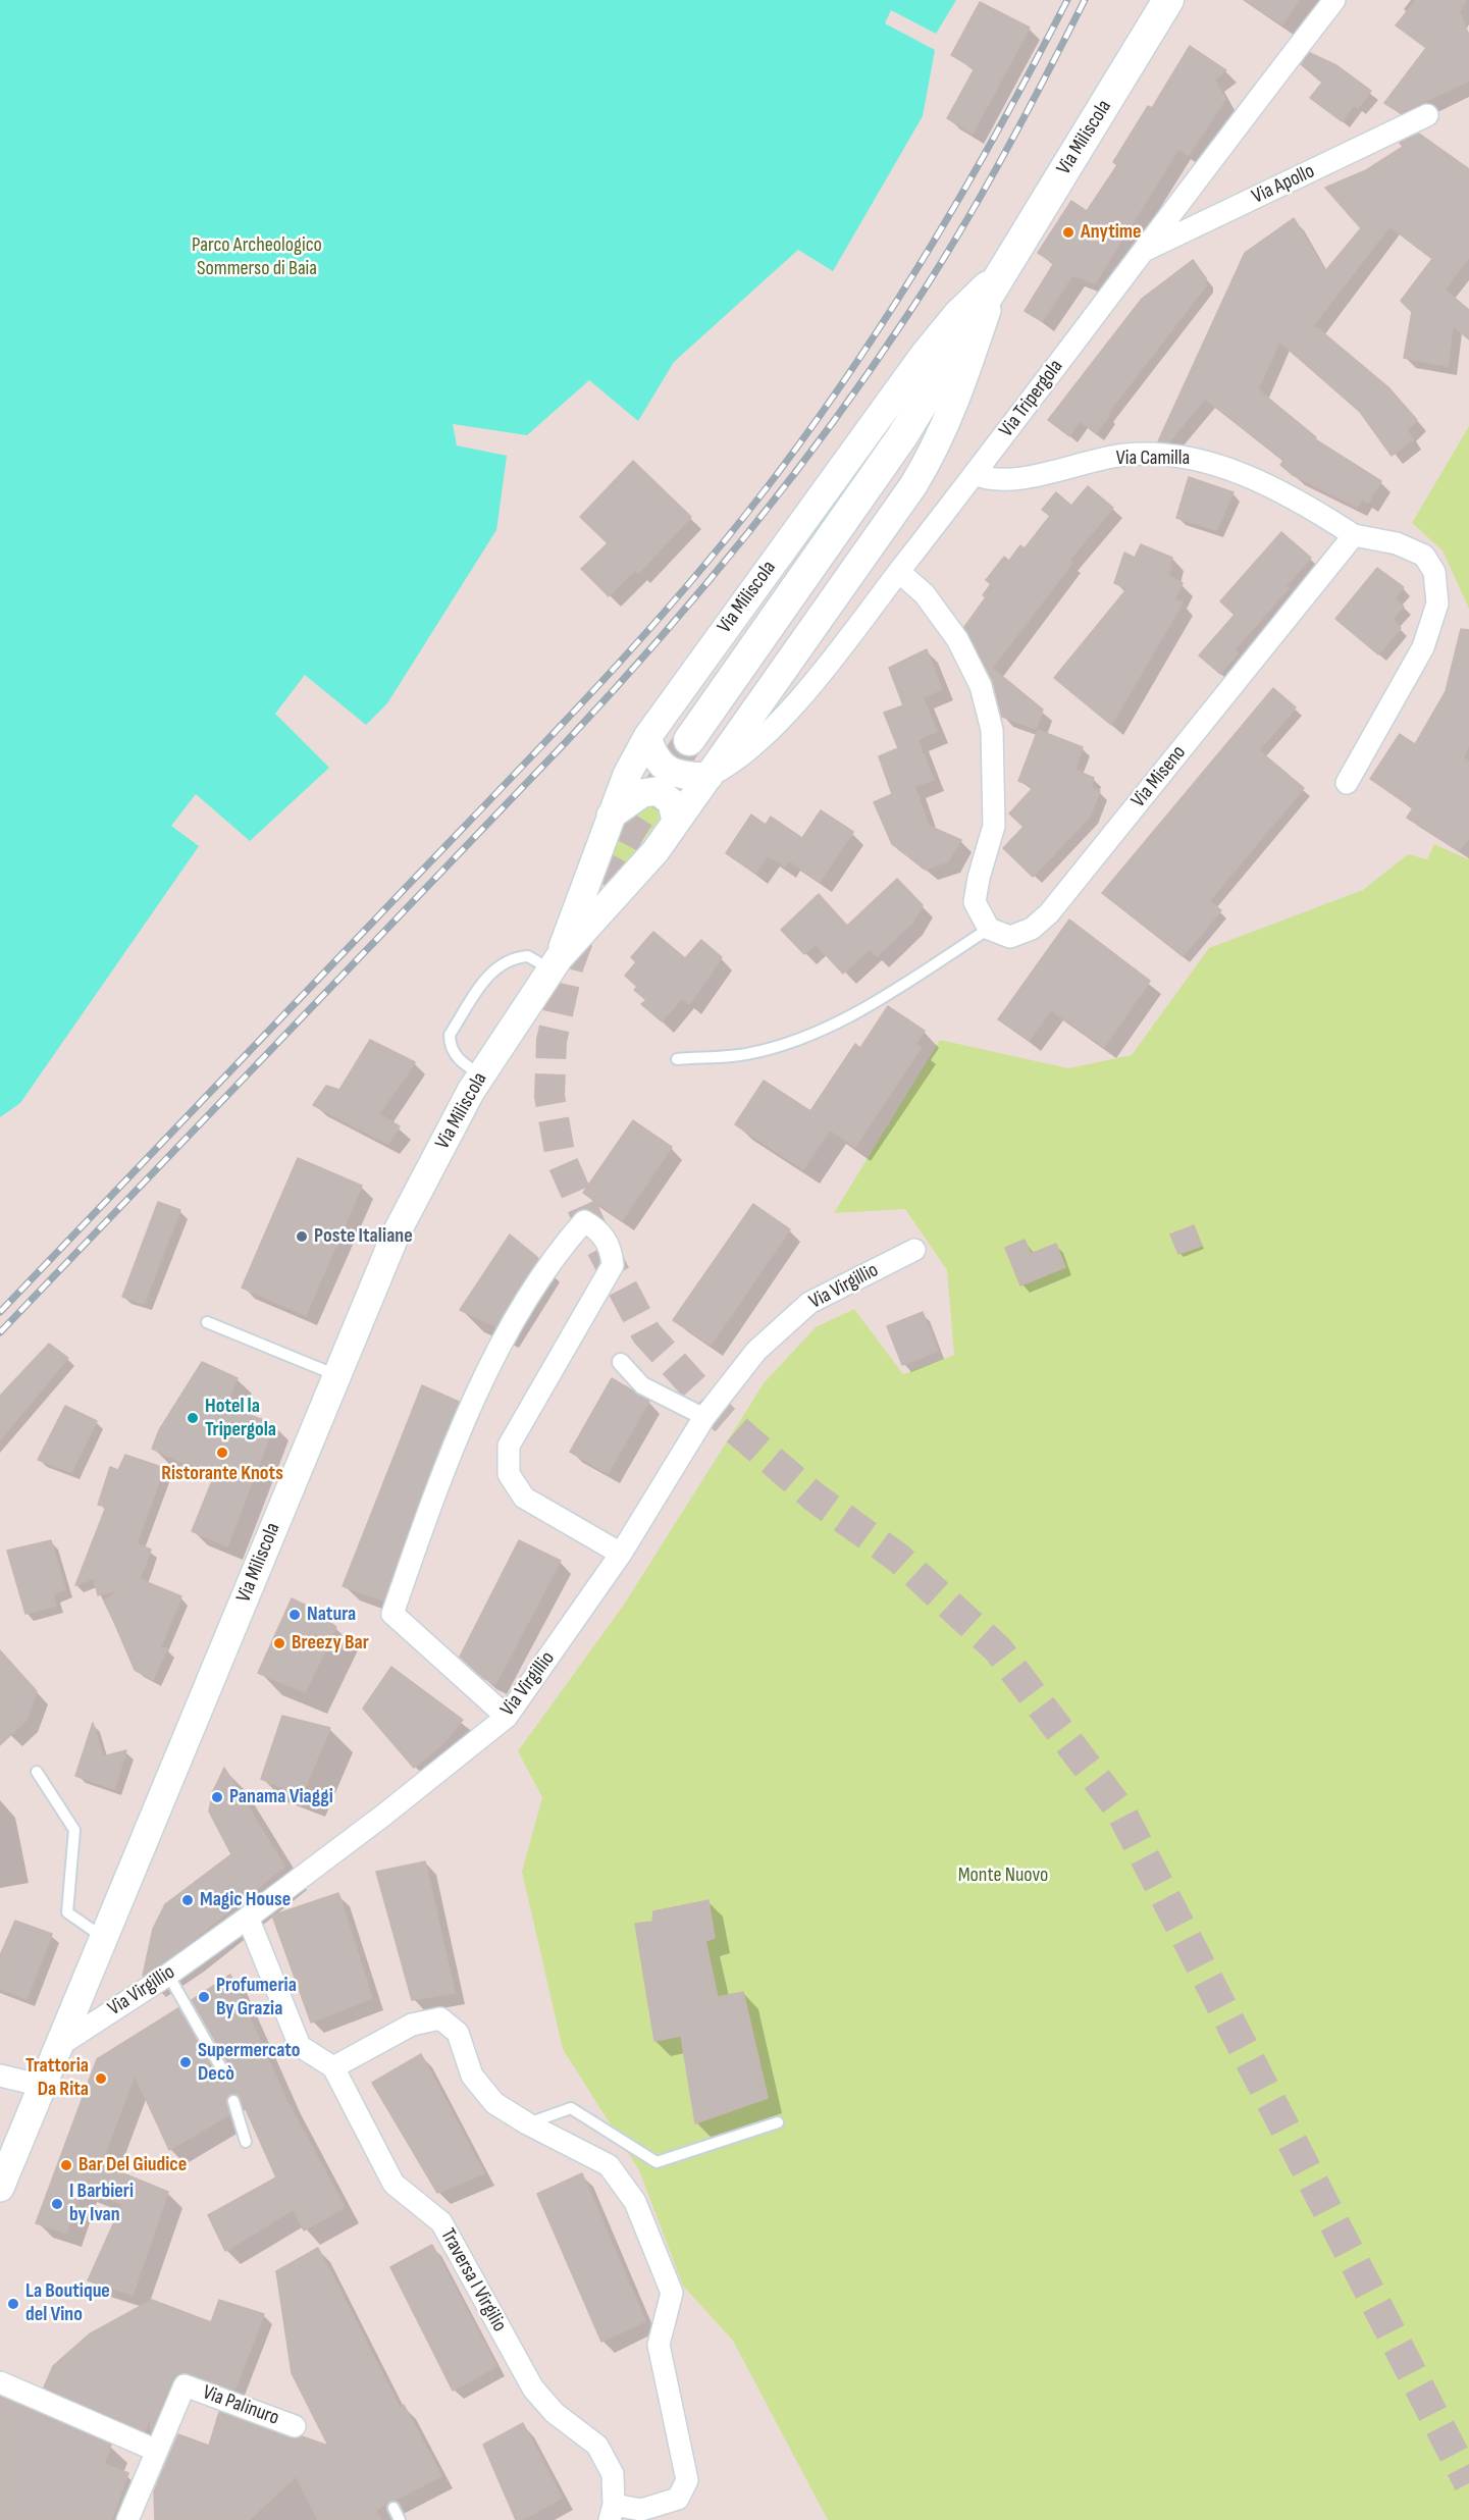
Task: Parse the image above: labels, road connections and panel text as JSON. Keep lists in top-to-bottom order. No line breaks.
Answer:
{"streets":{"main road":["Via Miliscola"],"street":["Via Apollo","Via Tripergola","Via Camilla","Via Miseno","Via Virgillio","Traversa I Virgilio","Via Palinuro"]},"crossings":[["Via Miliscola","Via Tripergola"],["Via Miliscola","Via Virgillio"],["Via Apollo","Via Tripergola"],["Via Tripergola","Via Camilla"],["Via Camilla","Via Miseno"]],"parks":["Parco Archeologico Sommerso di Baia","Monte Nuovo"],"places":["Anytime","Poste Italiane","Hotel la Tripergola","Ristorante Knots","Natura","Breezy Bar","Panama Viaggi","Magic House","Profumeria By Grazia","Supermercato Decò","Trattoria Da Rita","Bar Del Giudice","I Barbieri by Ivan","La Boutique del Vino"]}
